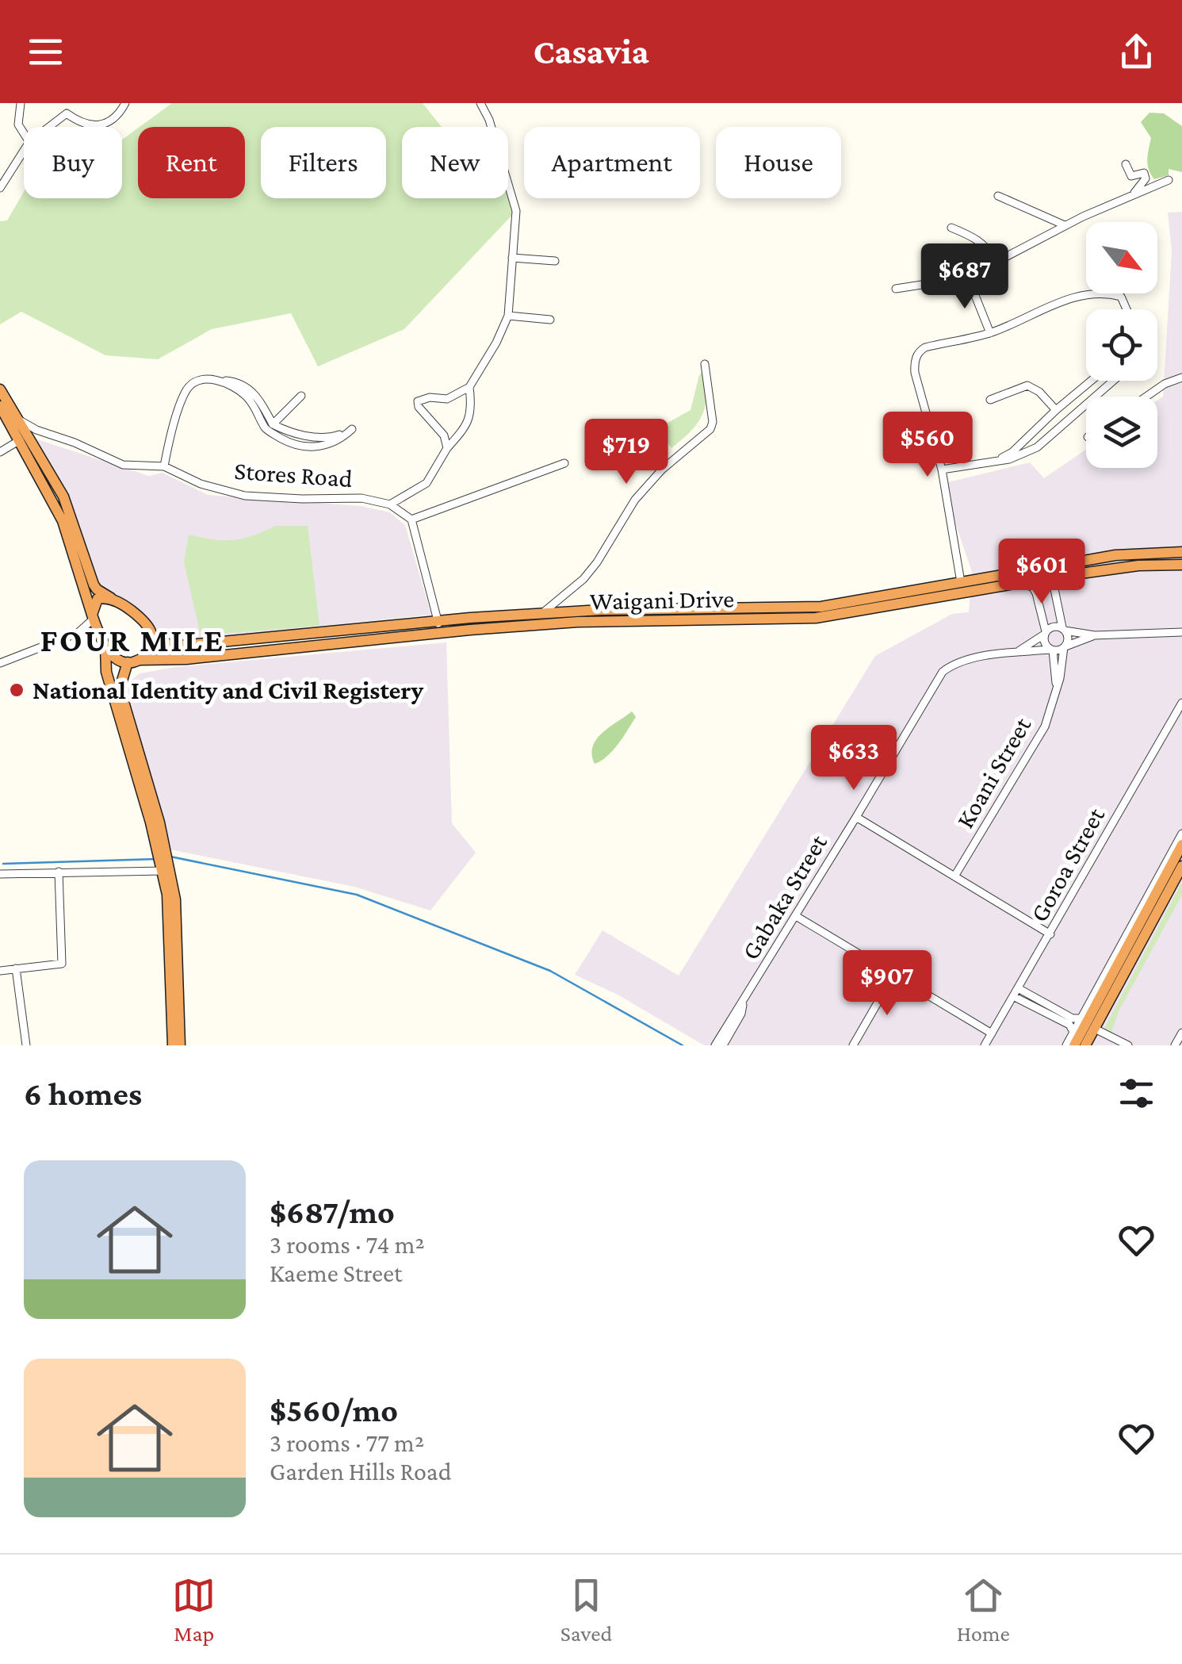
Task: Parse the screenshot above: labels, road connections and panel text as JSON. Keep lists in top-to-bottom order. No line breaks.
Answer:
{"streets":{"highway":["Waigani Drive"],"street":["Stores Road","Koani Street","Goroa Street","Gabaka Street"]},"crossings":[["Koani Street","Gabaka Street"]],"districts":["FOUR MILE"],"places":["National Identity and Civil Registery"],"north":"bottom right","page":{"header":"Casavia","chip":["Buy","Rent","Filters","New","Apartment","House"],"price":["$687","$560","$719","$601","$633","$907"],"heading":"6 homes","list":[{"name":"$687/mo","note":"3 rooms · 74 m² · Kaeme Street"},{"name":"$560/mo","note":"3 rooms · 77 m² · Garden Hills Road"}],"tabs":["Map","Saved","Home"]}}
